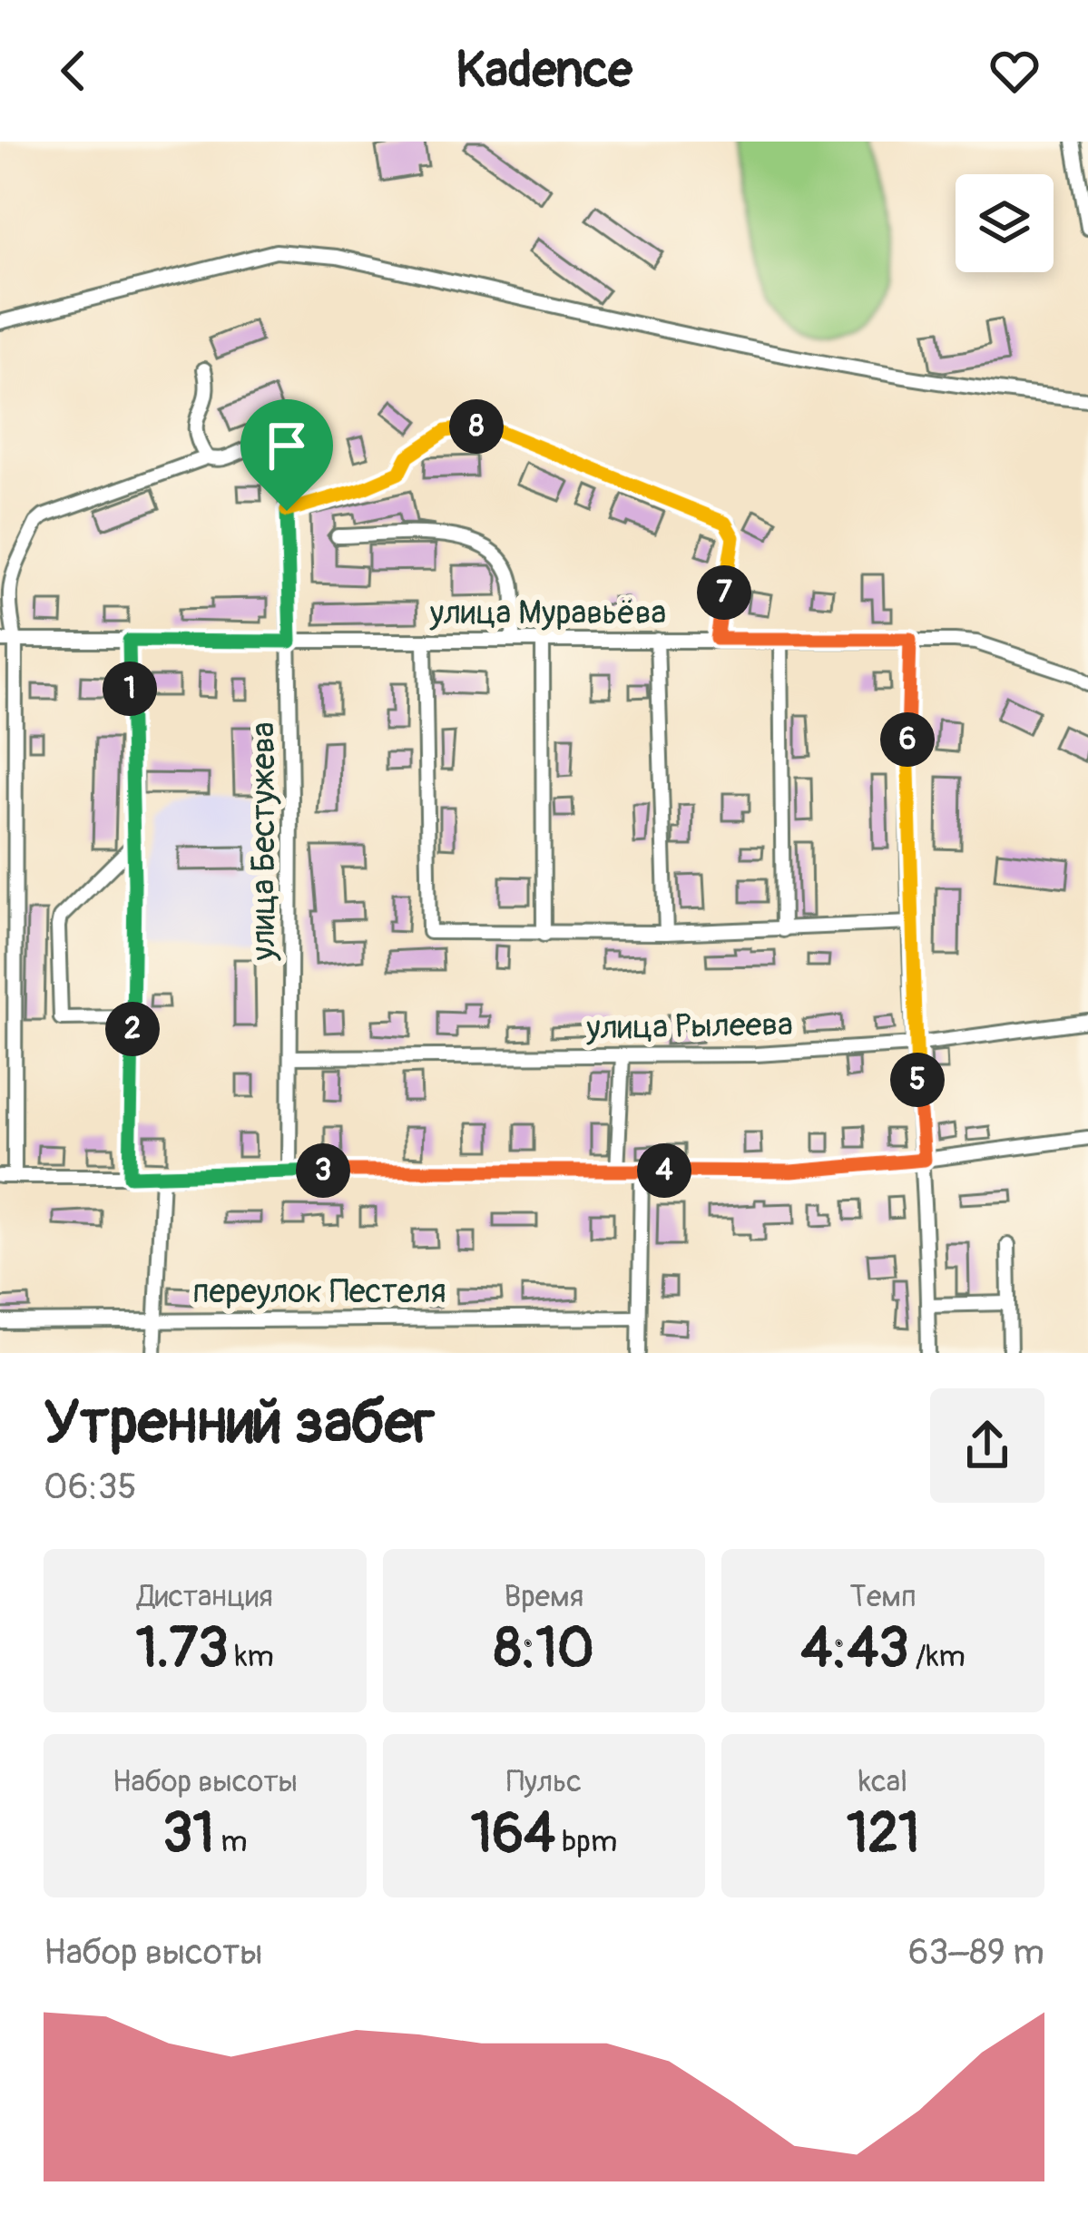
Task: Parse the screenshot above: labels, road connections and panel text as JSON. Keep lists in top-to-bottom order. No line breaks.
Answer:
{"streets":{"street":["улица Муравьёва","улица Бестужева","улица Рылеева","переулок Пестеля"]},"crossings":[["улица Муравьёва","улица Бестужева"],["улица Бестужева","улица Рылеева"]],"page":{"header":"Kadence","pins":["8","7","1","6","2","5","3","4"],"heading":["Утренний забег","06:35"],"stats":[["Дистанция","1.73 km"],["Время","8:10"],["Темп","4:43 /km"],["Набор высоты","31 m"],["Пульс","164 bpm"],["kcal","121"]],"chart":["Набор высоты","63–89 m"]}}
